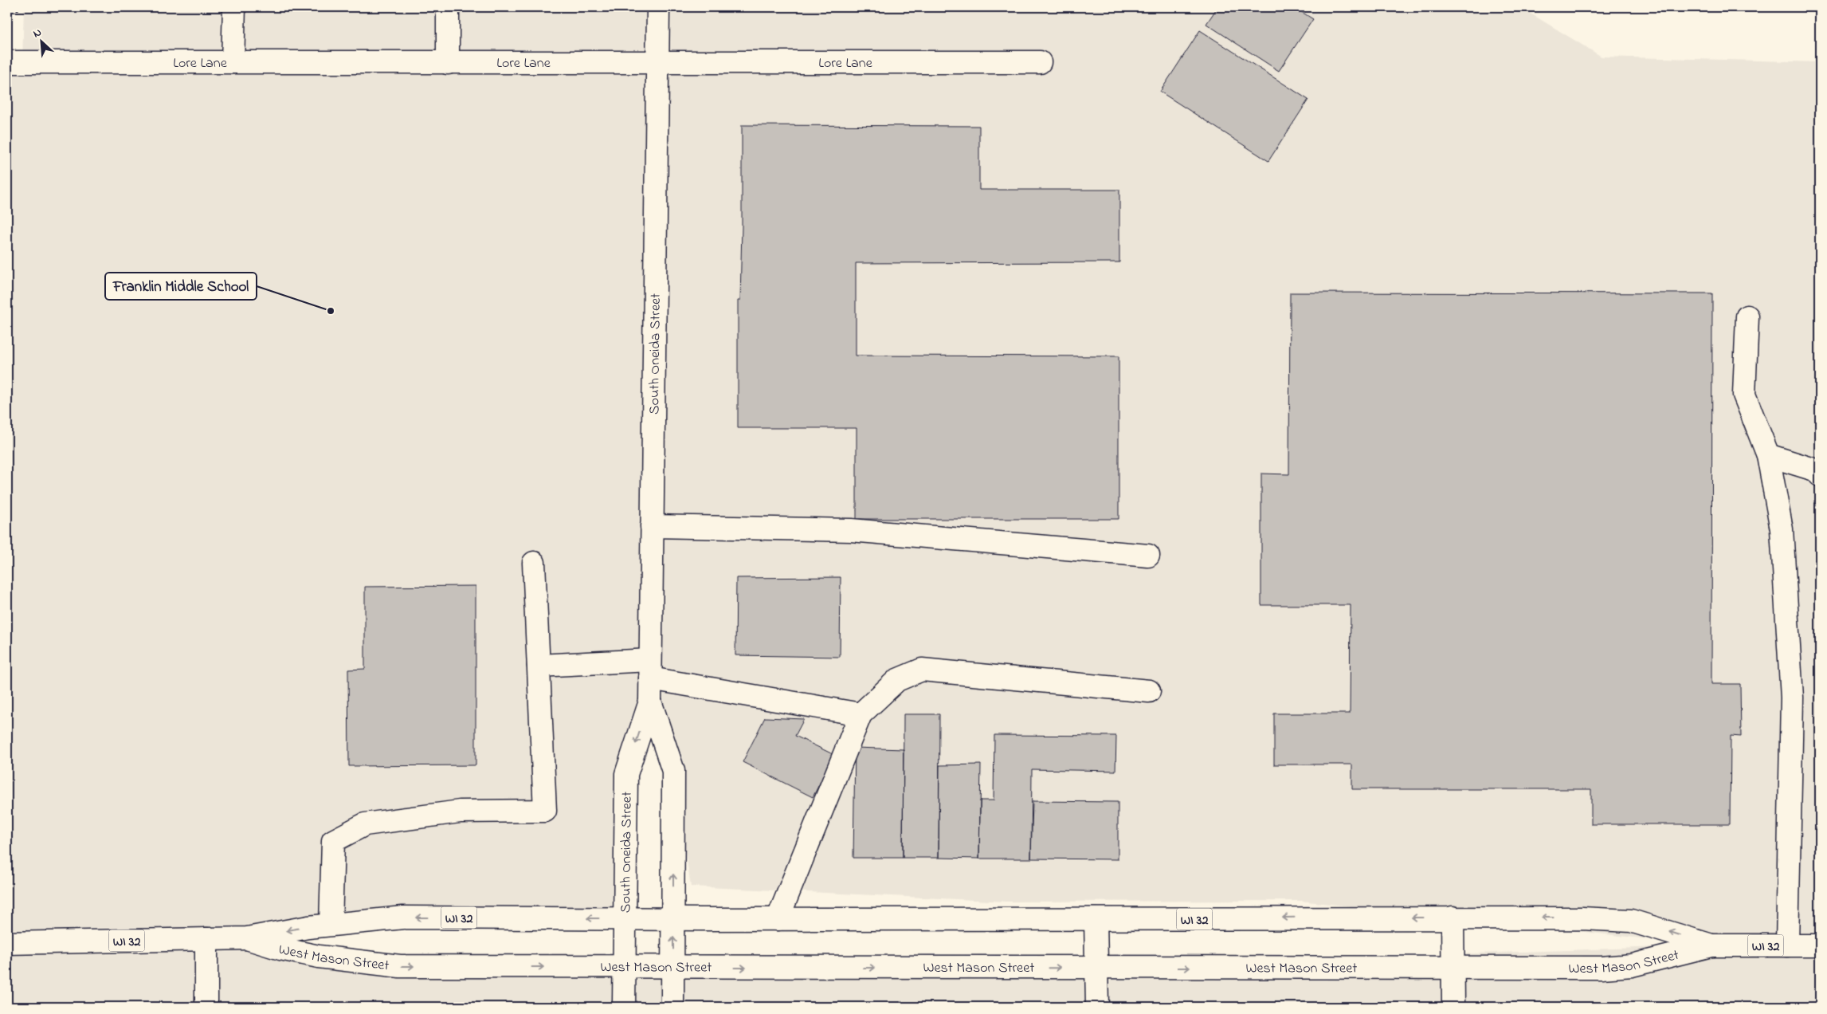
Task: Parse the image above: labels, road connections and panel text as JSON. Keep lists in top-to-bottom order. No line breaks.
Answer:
{"streets":{"main road":["Lore Lane","South Oneida Street","WI 32","West Mason Street"]},"crossings":[["Lore Lane","South Oneida Street"],["South Oneida Street","West Mason Street"]],"places":["Franklin Middle School"],"north":"top left"}
